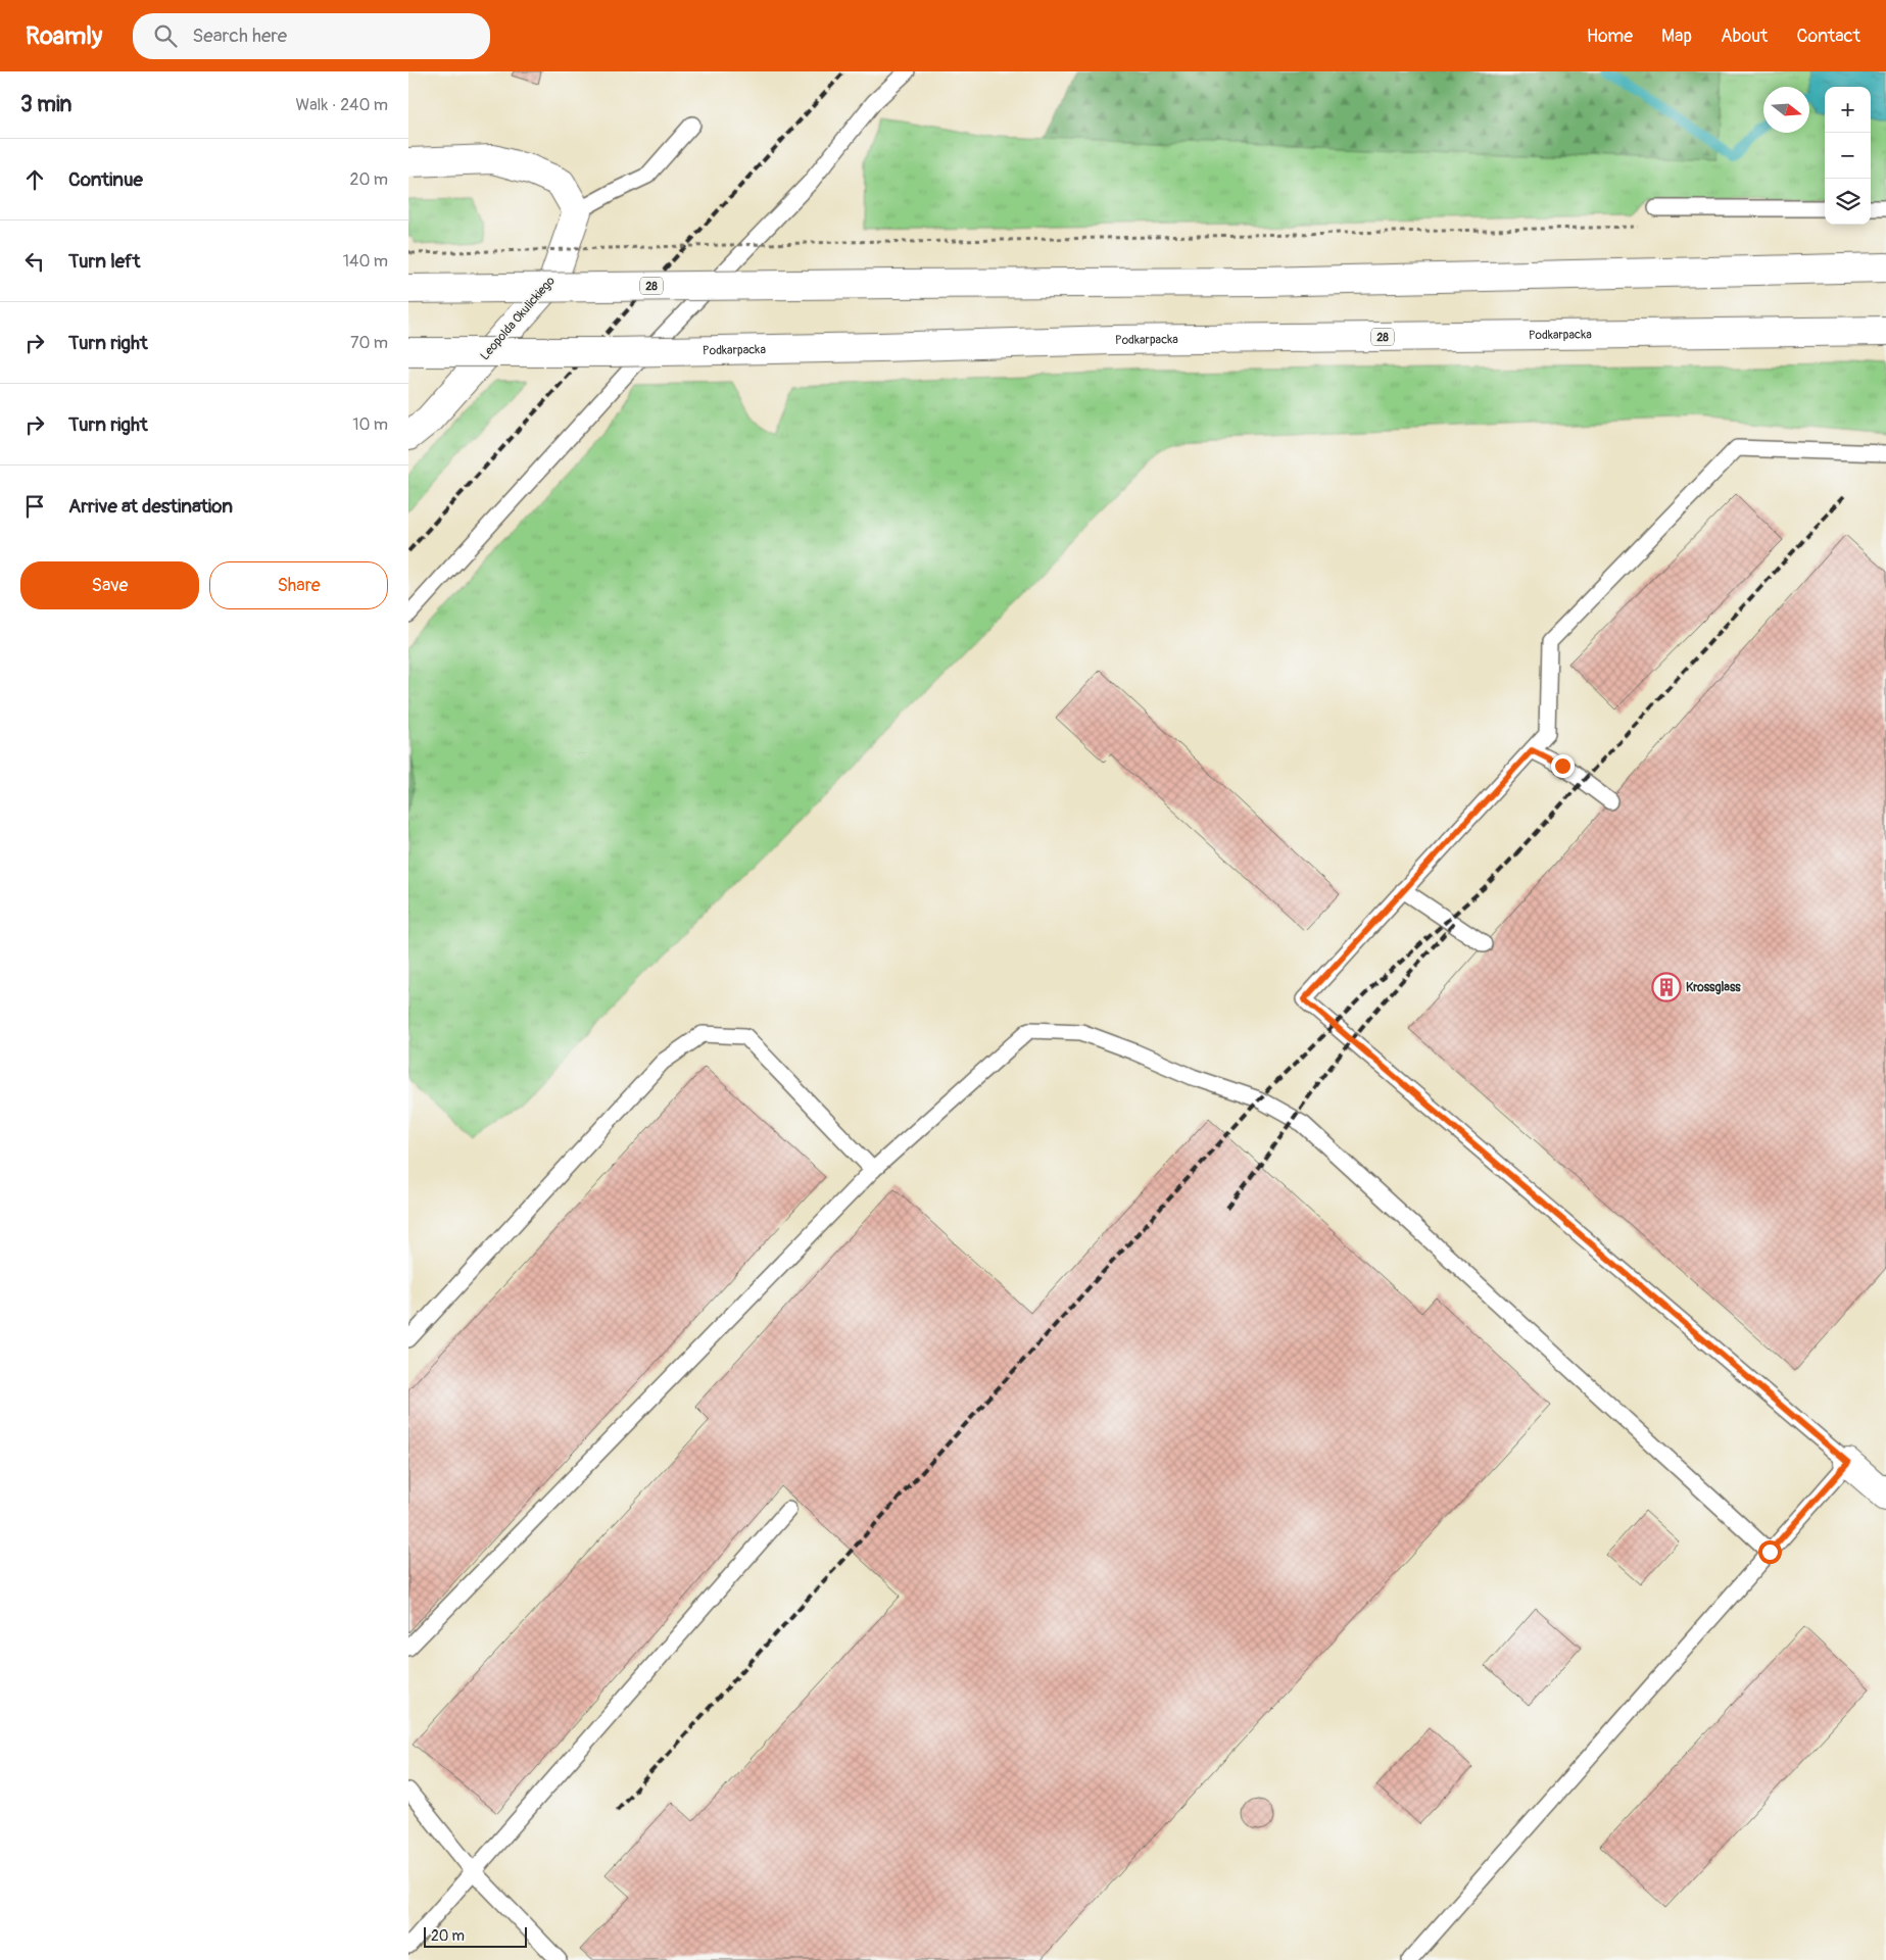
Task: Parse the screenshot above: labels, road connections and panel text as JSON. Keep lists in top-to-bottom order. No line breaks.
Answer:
{"streets":{"main road":["28","Leopolda Okulickiego","Podkarpacka"]},"places":{"building":["Krossglass"]},"scale_bar":"20 m","north":"right","page":{"header":"Roamly","search":"Search here","nav":["Home","Map","About","Contact"],"heading":["3 min","Walk · 240 m"],"map_buttons":["+","−"],"list":[["Continue","20 m"],["Turn left","140 m"],["Turn right","70 m"],["Turn right","10 m"],"Arrive at destination"],"buttons":["Save","Share"],"scale":"20 m"}}
